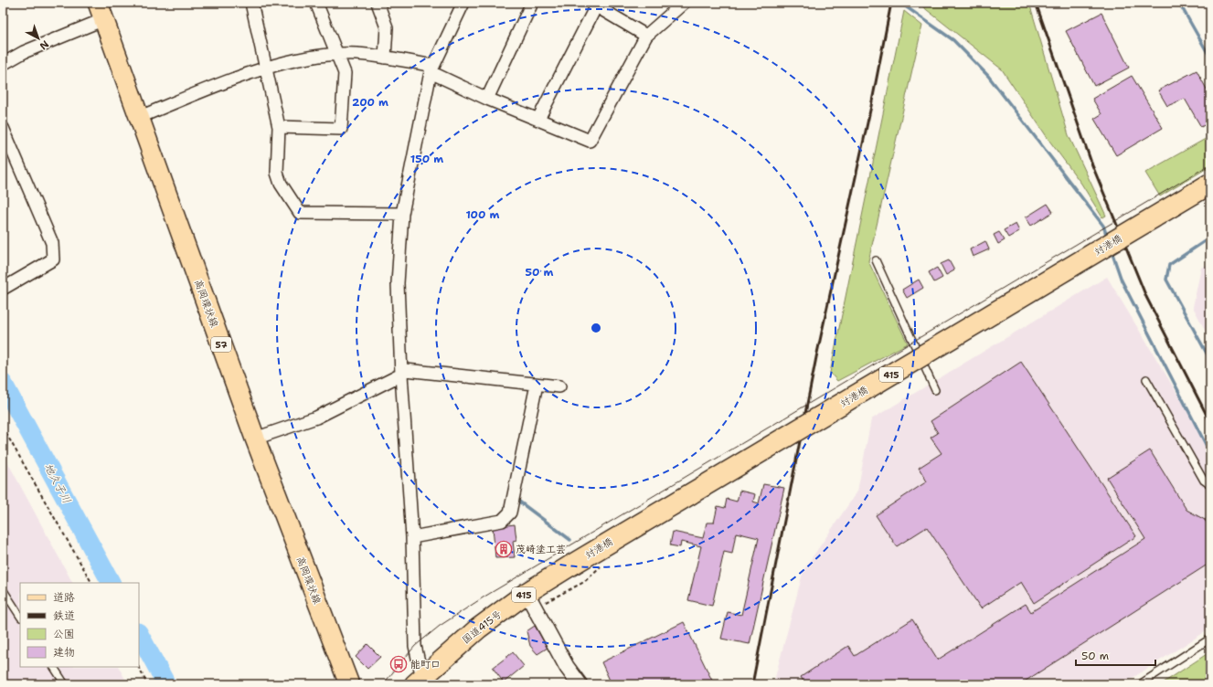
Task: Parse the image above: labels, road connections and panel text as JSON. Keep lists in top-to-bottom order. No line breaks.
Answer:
{"streets":{"highway":["対港橋","415","国道415号"],"main road":["高岡環状線","57"]},"crossings":[["対港橋","国道415号"]],"water":["地久子川"],"places":{"building":["茂崎塗工芸"],"bus stop":["能町口"]},"legend":["道路","鉄道","公園","建物"],"scale_bar":"50 m","north":"bottom right","rings":["200 m","150 m","100 m","50 m"]}
